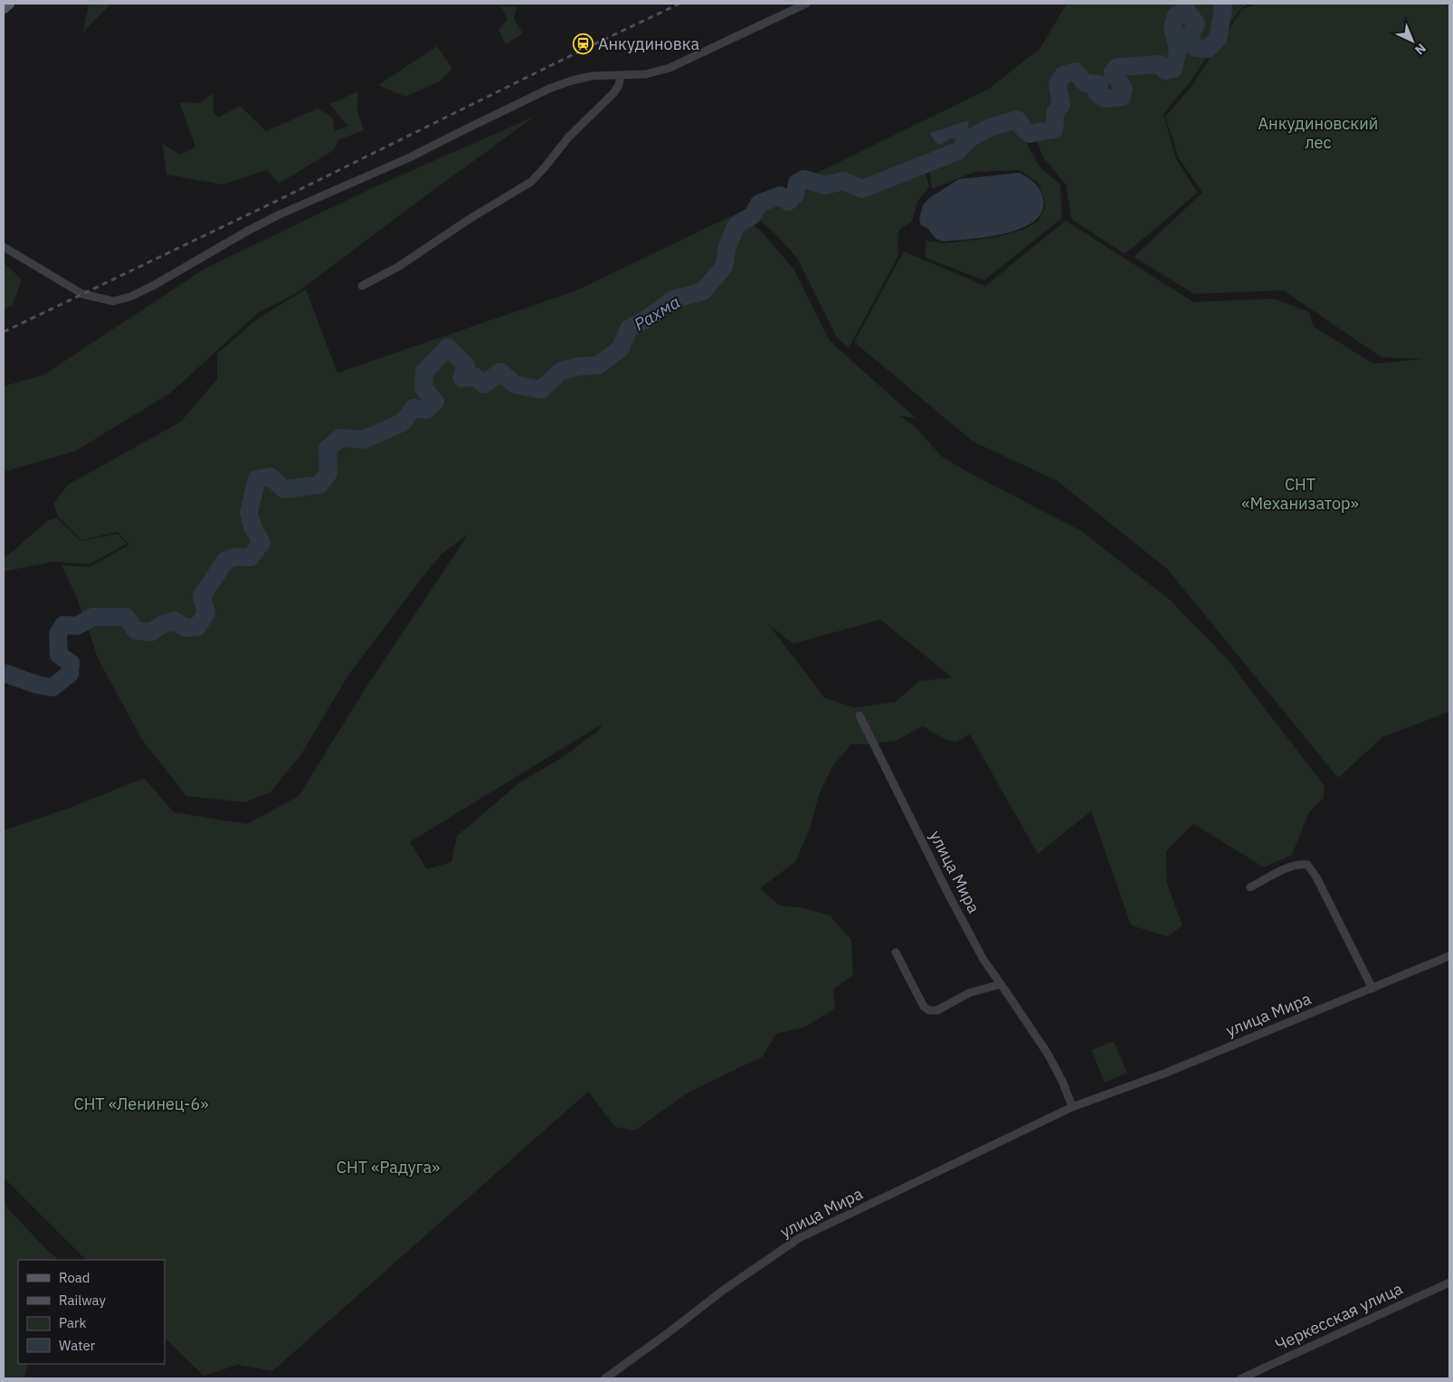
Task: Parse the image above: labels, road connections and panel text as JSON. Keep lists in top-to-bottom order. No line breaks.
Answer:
{"streets":{"street":["улица Мира","Черкесская улица"]},"water":["Рахма"],"parks":["Анкудиновский лес","СНТ «Механизатор»","СНТ «Ленинец-6»","СНТ «Радуга»"],"places":{"station":["Анкудиновка"]},"legend":["Road","Railway","Park","Water"],"north":"bottom right"}
